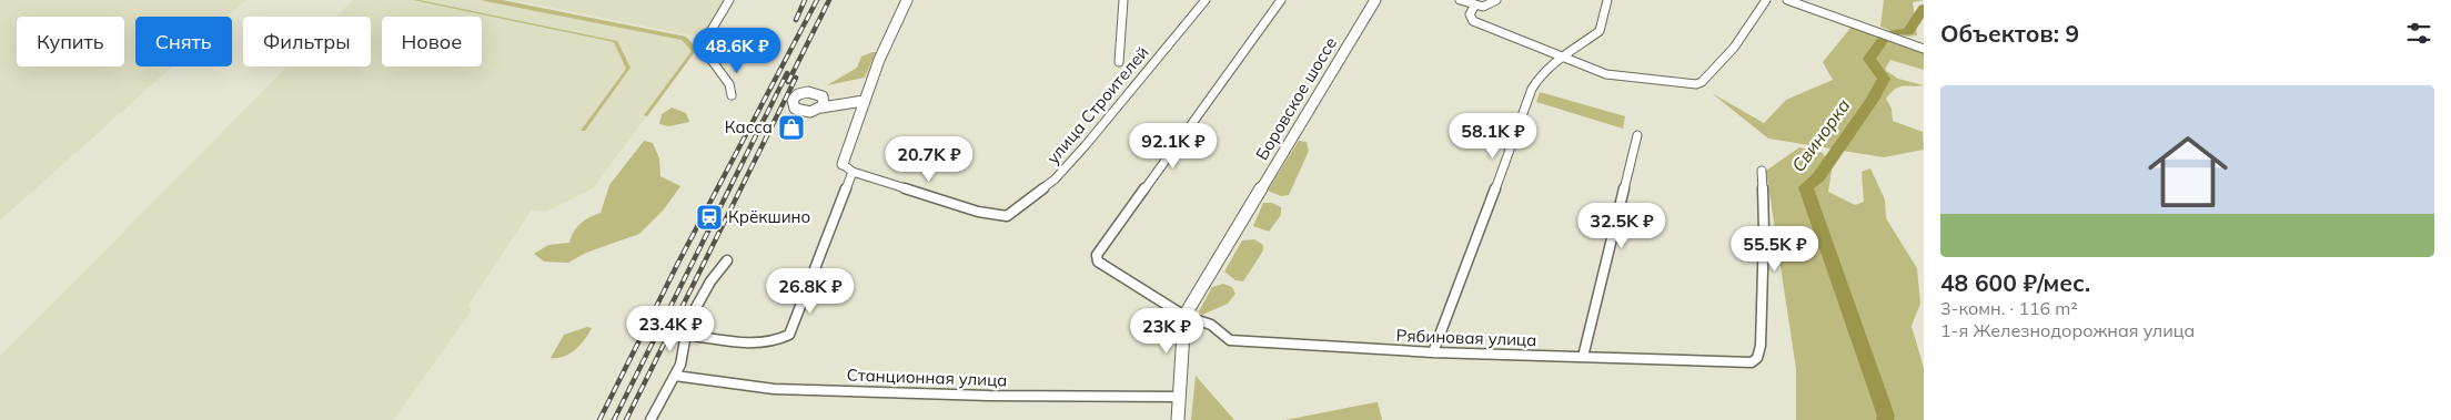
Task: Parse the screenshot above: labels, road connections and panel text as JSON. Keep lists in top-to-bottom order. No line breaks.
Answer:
{"streets":{"main road":["Боровское шоссе"],"street":["улица Строителей","Рябиновая улица","Станционная улица"]},"crossings":[["Боровское шоссе","Рябиновая улица"],["Боровское шоссе","Станционная улица"]],"water":["Свинорка"],"places":{"shop":["Касса"],"station":["Крёкшино"]},"page":{"heading":"Объектов: 9","chip":["Купить","Снять","Фильтры","Новое"],"price":["48.6K ₽","58.1K ₽","92.1K ₽","20.7K ₽","32.5K ₽","55.5K ₽","26.8K ₽","23.4K ₽","23K ₽"],"list":[{"name":"48 600 ₽/мес.","note":"3-комн. · 116 m² · 1-я Железнодорожная улица"}]}}
